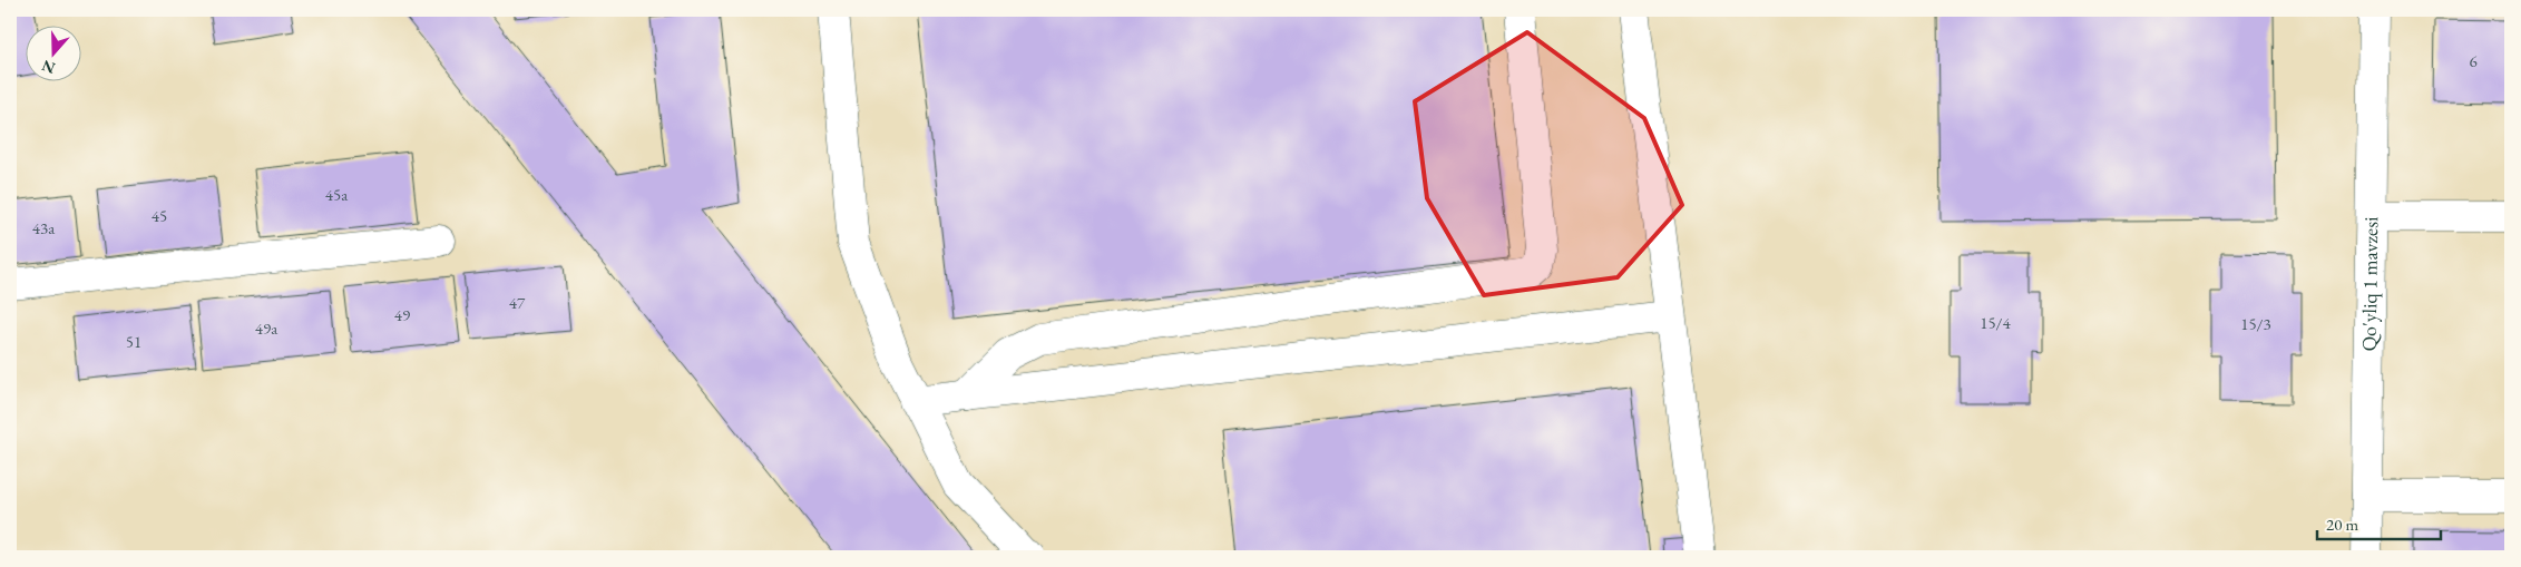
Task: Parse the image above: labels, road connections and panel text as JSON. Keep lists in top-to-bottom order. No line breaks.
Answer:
{"streets":{"street":["Qo'yliq 1 mavzesi"]},"house_numbers":["6","45a","45","43a","47","49","15/4","15/3","49a","51"],"scale_bar":"20 m","north":"bottom"}
